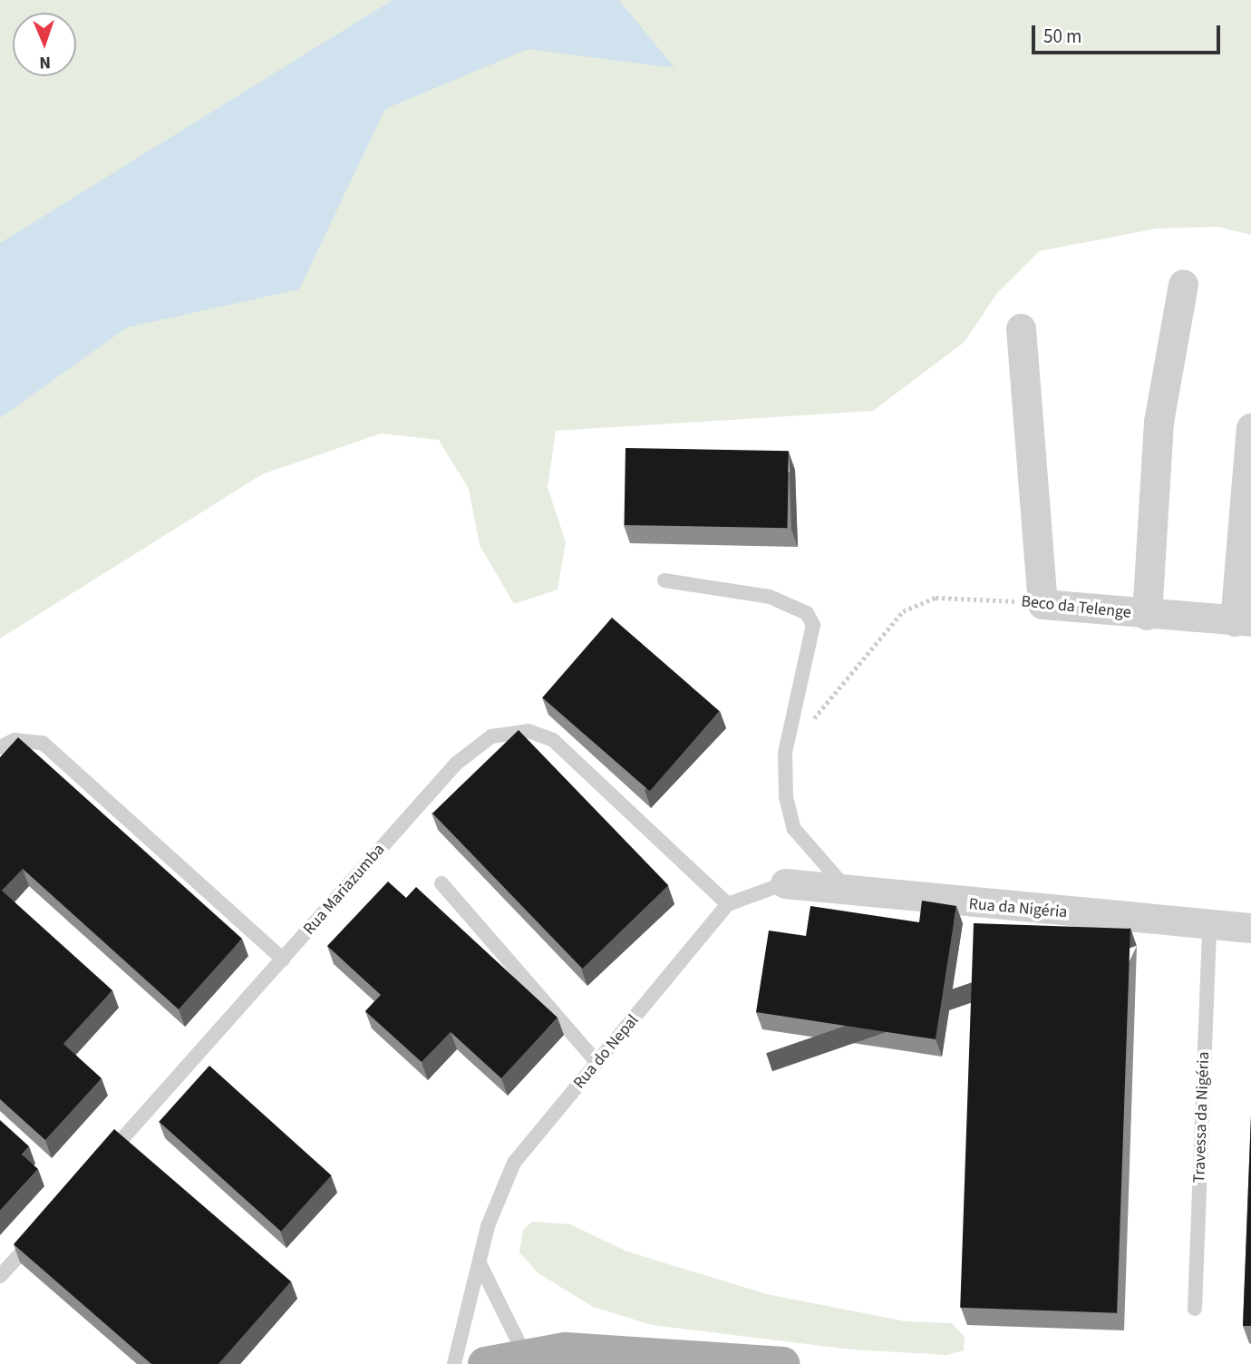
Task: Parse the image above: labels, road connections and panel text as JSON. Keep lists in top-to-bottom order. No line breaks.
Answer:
{"streets":{"street":["Beco da Telenge","Rua da Nigéria"],"lane":["Rua Mariazumba","Rua do Nepal","Travessa da Nigéria"]},"crossings":[["Rua Mariazumba","Rua do Nepal"],["Rua da Nigéria","Travessa da Nigéria"]],"scale_bar":"50 m","north":"bottom"}
